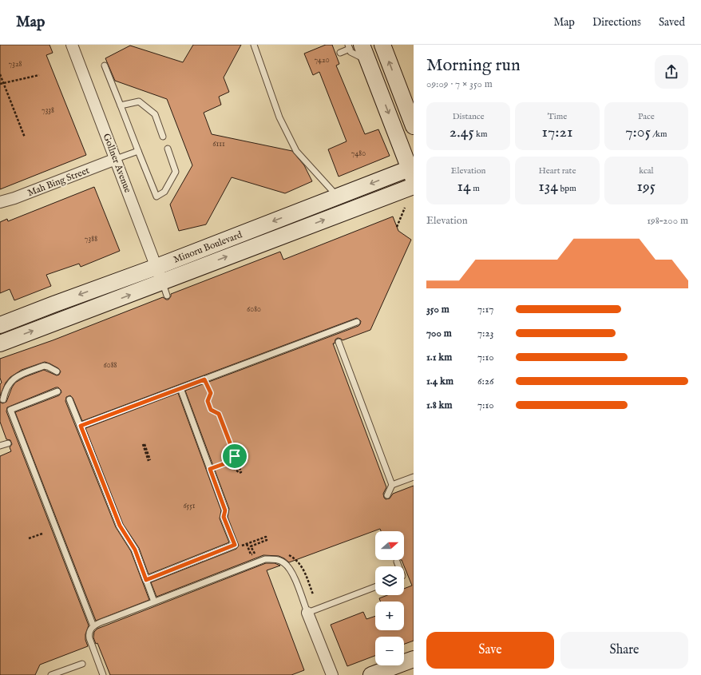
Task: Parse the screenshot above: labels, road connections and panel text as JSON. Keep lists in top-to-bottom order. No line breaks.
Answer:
{"streets":{"street":["Gollner Avenue","Mah Bing Street","Minoru Boulevard"]},"crossings":[["Gollner Avenue","Mah Bing Street"],["Gollner Avenue","Minoru Boulevard"]],"house_numbers":["7420","7328","7338","6111","7480","7388","6080","6088","6551"],"north":"right","page":{"header":"Map","nav":["Map","Directions","Saved"],"heading":["Morning run","09:09 · 7 × 350 m"],"stats":[["Distance","2.45 km"],["Time","17:21"],["Pace","7:05 /km"],["Elevation","14 m"],["Heart rate","134 bpm"],["kcal","195"]],"chart":["Elevation","198–200 m"],"list":[{"name":"350 m","note":"7:17"},{"name":"700 m","note":"7:23"},{"name":"1.1 km","note":"7:10"},{"name":"1.4 km","note":"6:26"},{"name":"1.8 km","note":"7:10"}],"map_buttons":["+","−"],"buttons":["Save","Share"]}}
